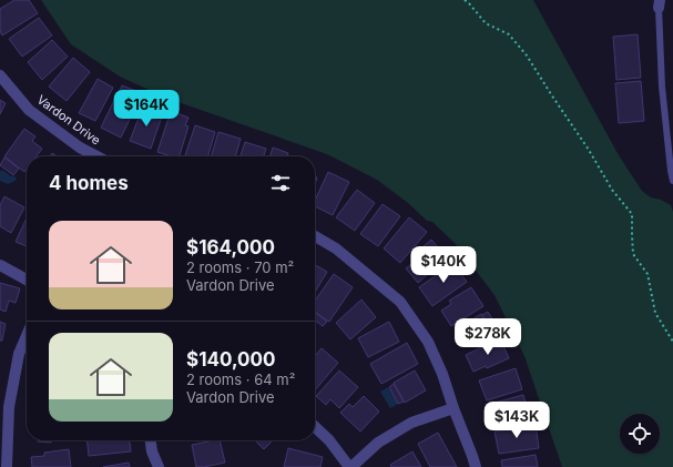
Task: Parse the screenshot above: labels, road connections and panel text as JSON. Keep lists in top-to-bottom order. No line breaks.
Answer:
{"streets":{"street":["Vardon Drive"]},"page":{"price":["$164K","$140K","$278K","$143K"],"heading":"4 homes","list":[{"name":"$164,000","note":"2 rooms · 70 m² · Vardon Drive"},{"name":"$140,000","note":"2 rooms · 64 m² · Vardon Drive"}]}}
